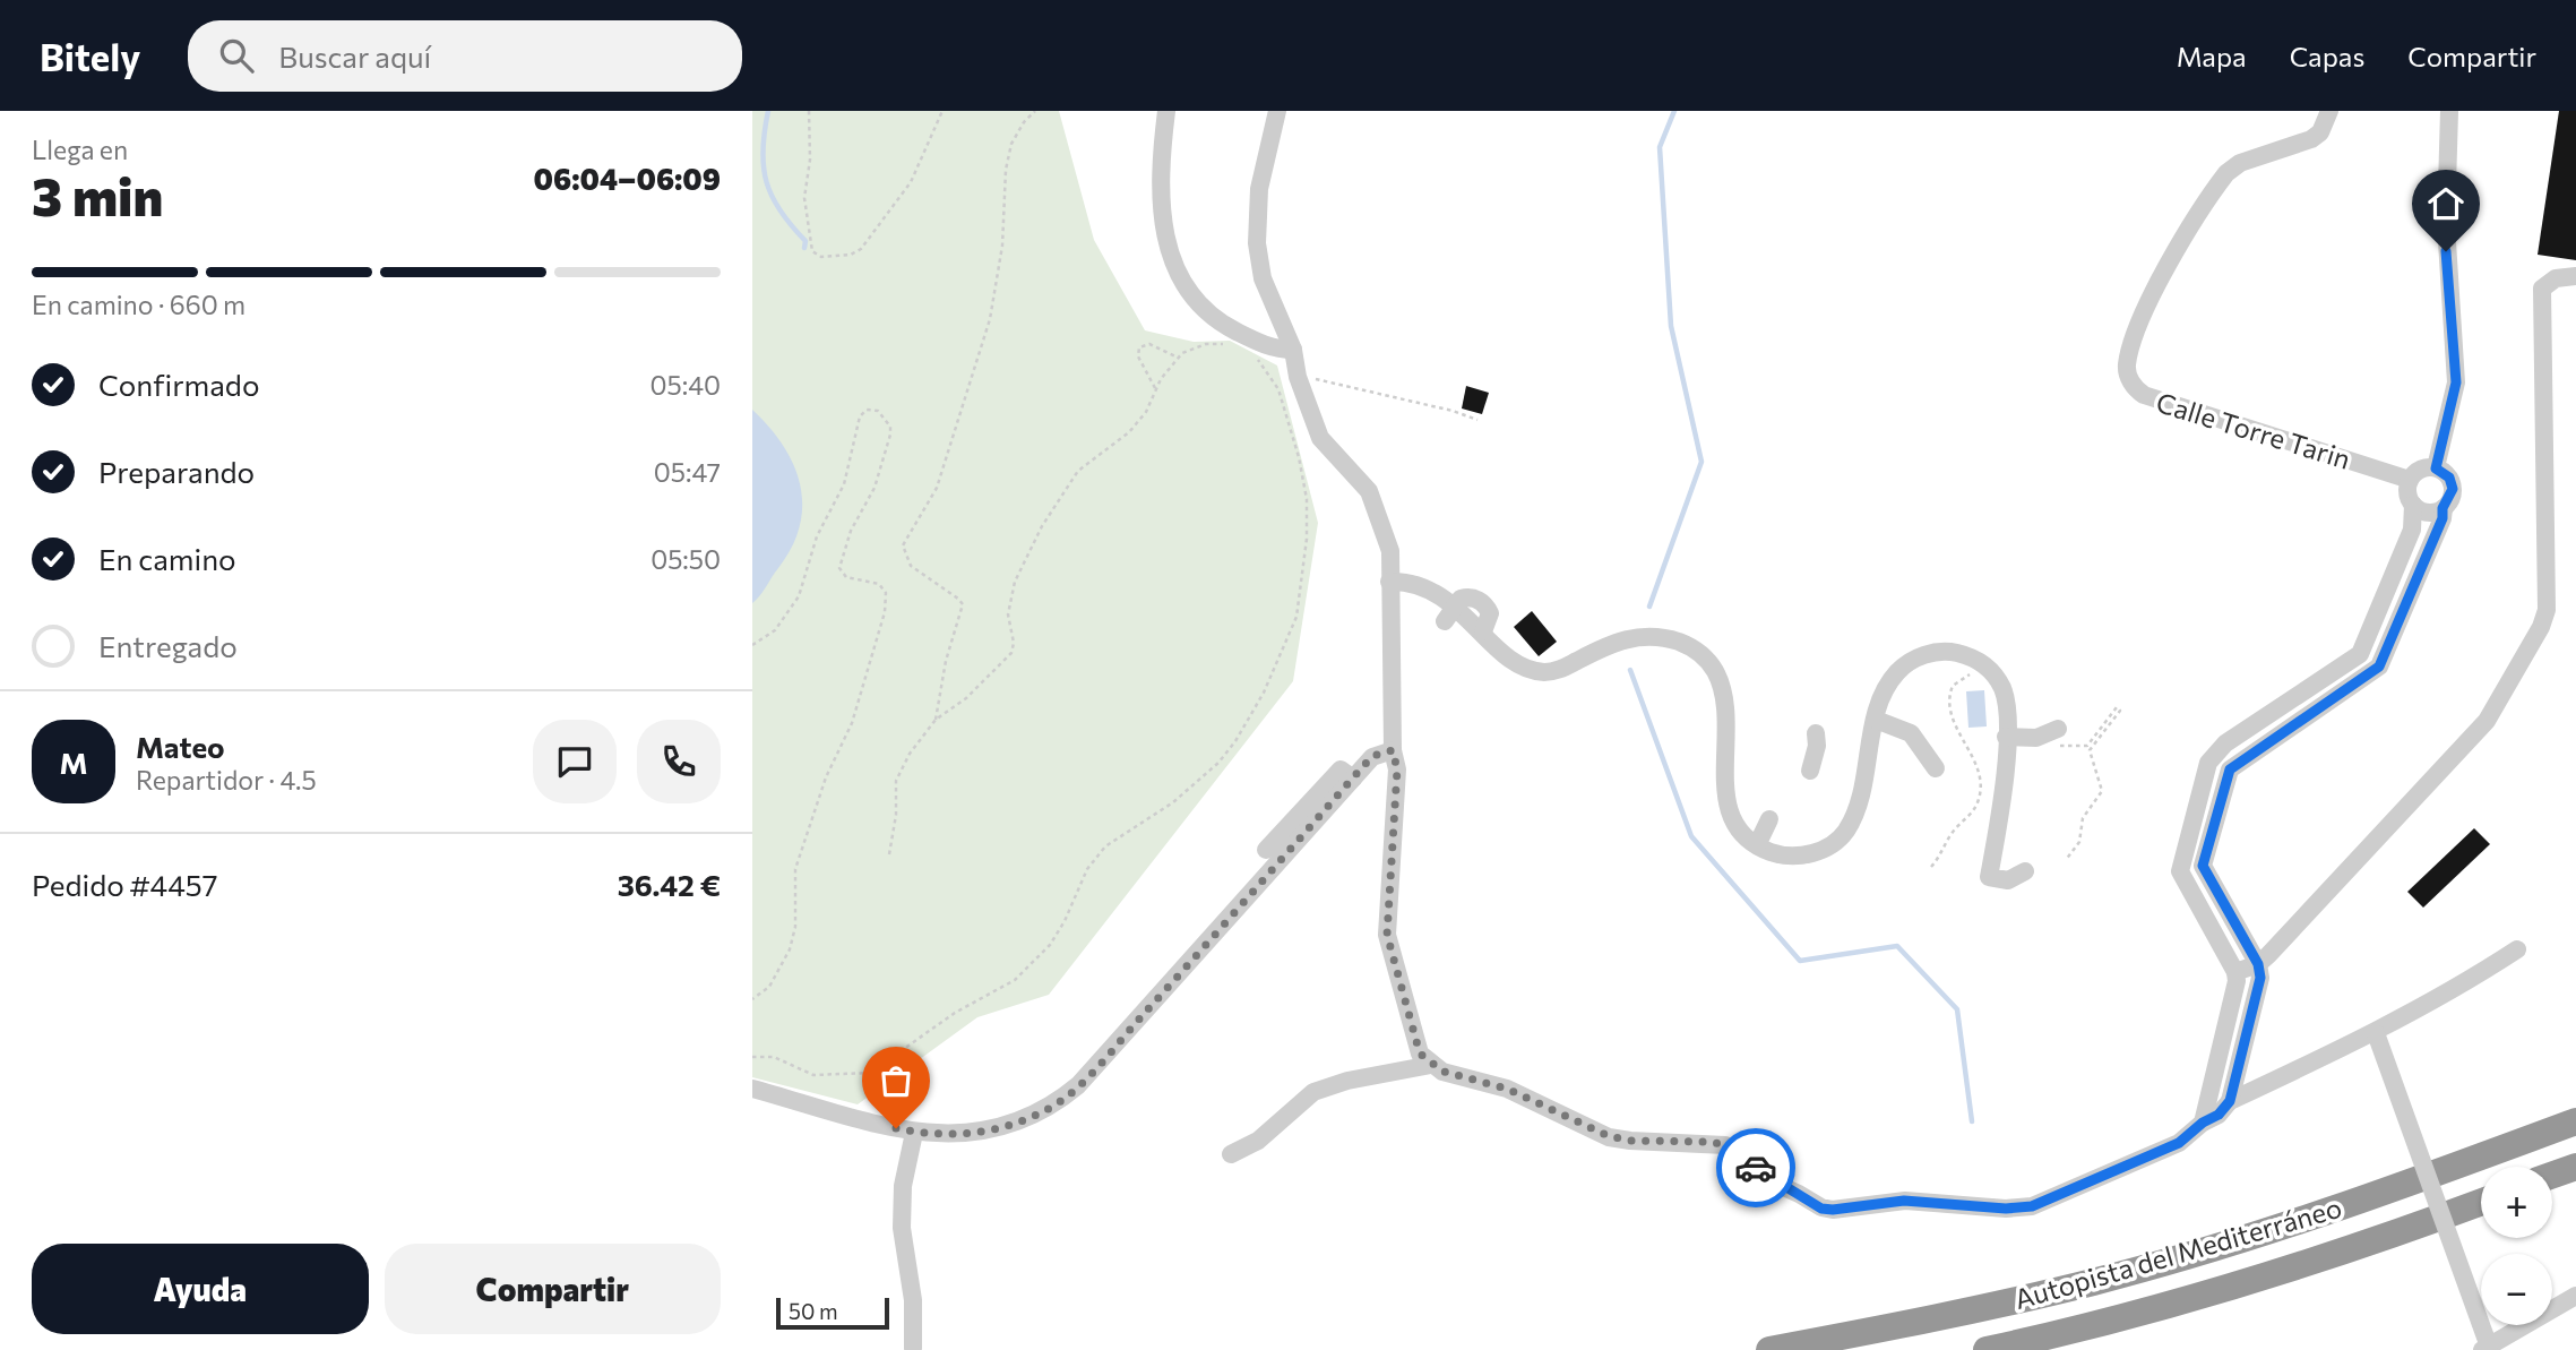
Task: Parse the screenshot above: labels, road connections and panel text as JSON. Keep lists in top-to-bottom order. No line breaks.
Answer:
{"streets":{"highway":["Autopista del Mediterráneo"],"street":["Calle Torre Tarin"]},"scale_bar":"50 m","page":{"header":"Bitely","search":"Buscar aquí","nav":["Mapa","Capas","Compartir"],"heading":["3 min","Llega en","06:04–06:09"],"panel":["Mateo","Repartidor · 4.5","Pedido #4457","36.42 €"],"bar":"En camino · 660 m","list":[["Confirmado","05:40"],["Preparando","05:47"],["En camino","05:50"],"Entregado"],"round":"M","map_buttons":["+","−"],"buttons":["Ayuda","Compartir"],"scale":"50 m"}}
